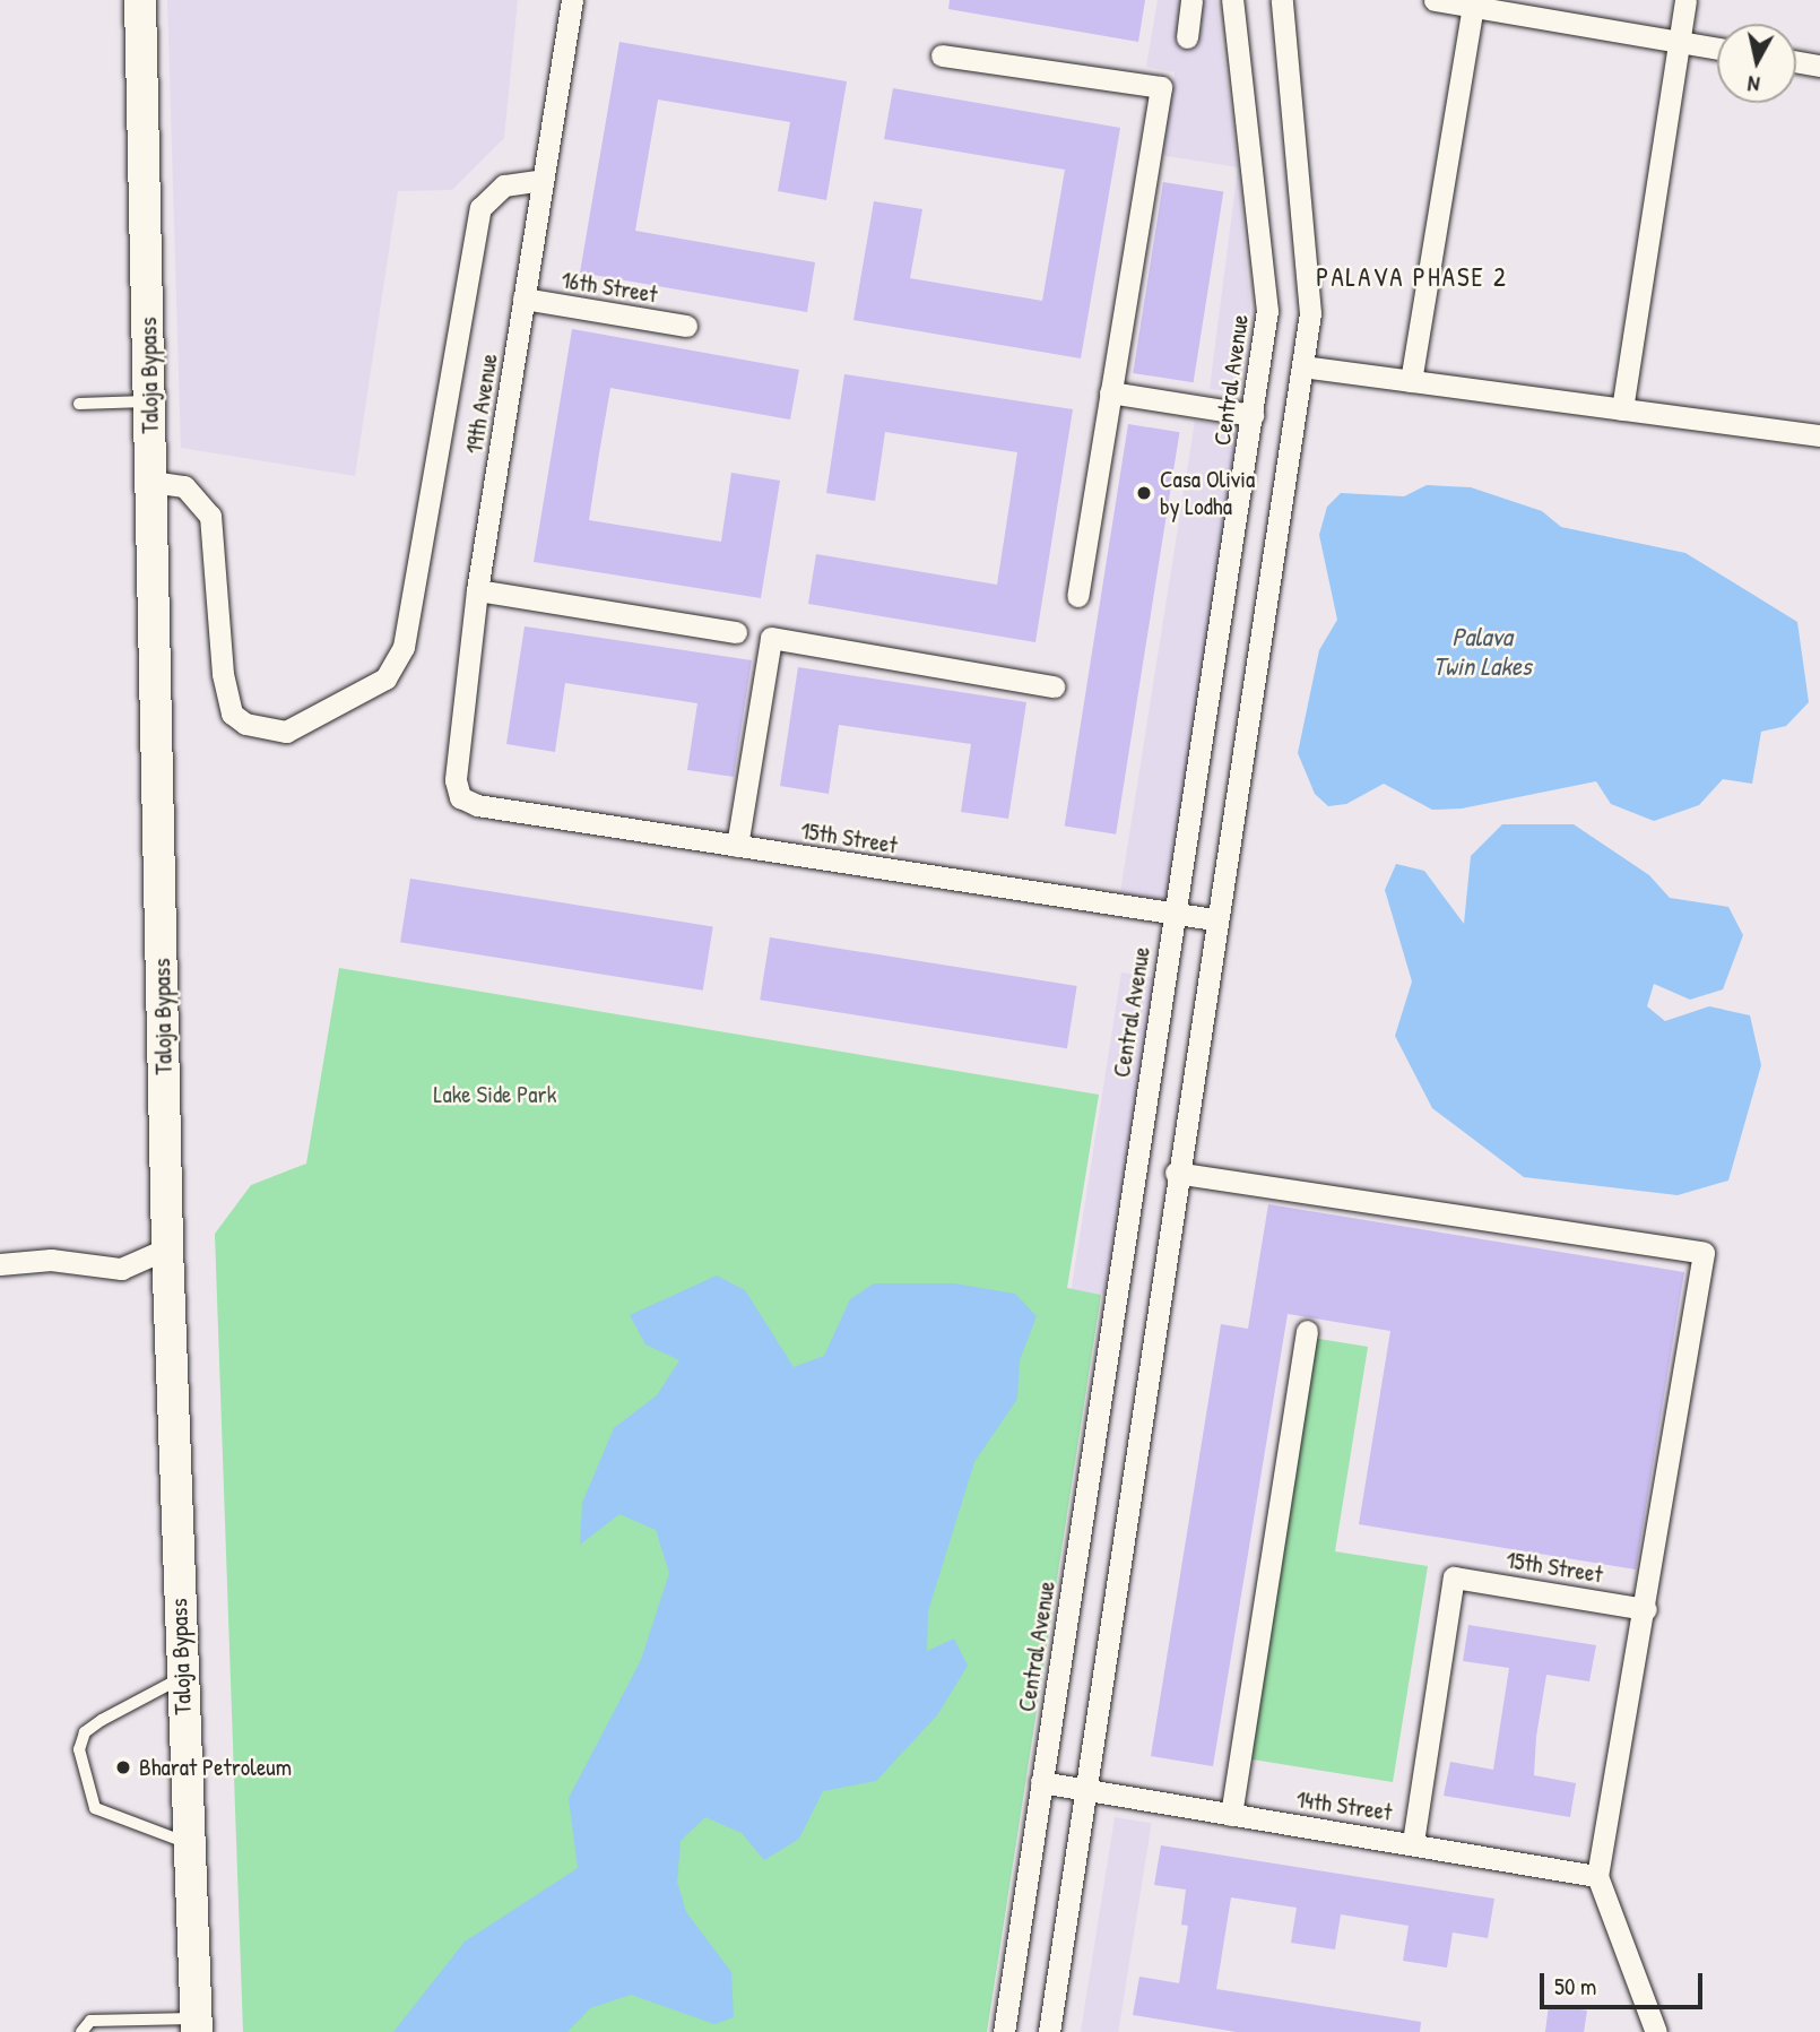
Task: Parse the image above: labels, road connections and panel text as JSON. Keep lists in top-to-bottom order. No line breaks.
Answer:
{"streets":{"main road":["Taloja Bypass"],"street":["16th Street","Central Avenue","19th Avenue","15th Street","14th Street"]},"crossings":[["16th Street","19th Avenue"],["Central Avenue","15th Street"],["Central Avenue","14th Street"],["19th Avenue","15th Street"],["15th Street","14th Street"]],"districts":["PALAVA PHASE 2"],"water":["Palava Twin Lakes"],"parks":["Lake Side Park"],"places":["Casa Olivia by Lodha","Bharat Petroleum"],"scale_bar":"50 m","north":"bottom"}
